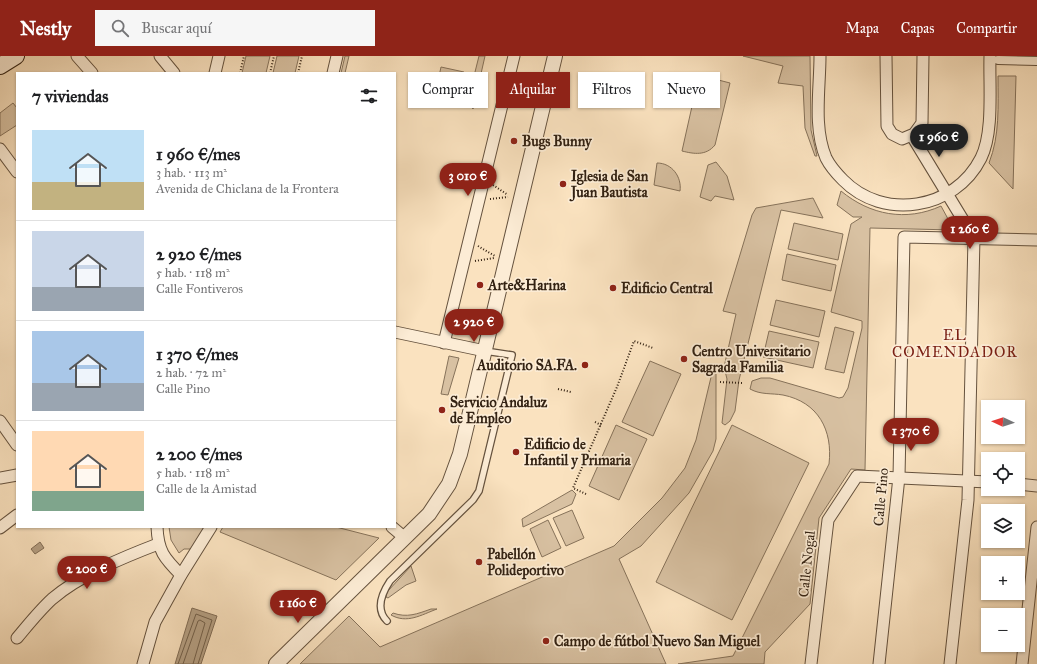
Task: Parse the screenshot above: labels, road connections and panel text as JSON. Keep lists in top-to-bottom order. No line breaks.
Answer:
{"streets":{"street":["Calle Pino","Calle Nogal"]},"crossings":[["Calle Pino","Calle Nogal"]],"districts":["EL COMENDADOR"],"places":["Bugs Bunny","Iglesia de San Juan Bautista","Arte&Harina","Edificio Central","Centro Universitario Sagrada Familia","Auditorio SA.FA.","Servicio Andaluz de Empleo","Edificio de Infantil y Primaria","Pabellón Polideportivo","Campo de fútbol Nuevo San Miguel"],"north":"left","page":{"header":"Nestly","search":"Buscar aquí","nav":["Mapa","Capas","Compartir"],"chip":["Comprar","Alquilar","Filtros","Nuevo"],"heading":"7 viviendas","list":[{"name":"1 960 €/mes","note":"3 hab. · 113 m² · Avenida de Chiclana de la Frontera"},{"name":"2 920 €/mes","note":"5 hab. · 118 m² · Calle Fontiveros"},{"name":"1 370 €/mes","note":"2 hab. · 72 m² · Calle Pino"},{"name":"2 200 €/mes","note":"5 hab. · 118 m² · Calle de la Amistad"}],"price":["1 960 €","3 010 €","1 260 €","2 920 €","1 370 €","2 200 €","1 160 €"],"map_buttons":["+","−"]}}
